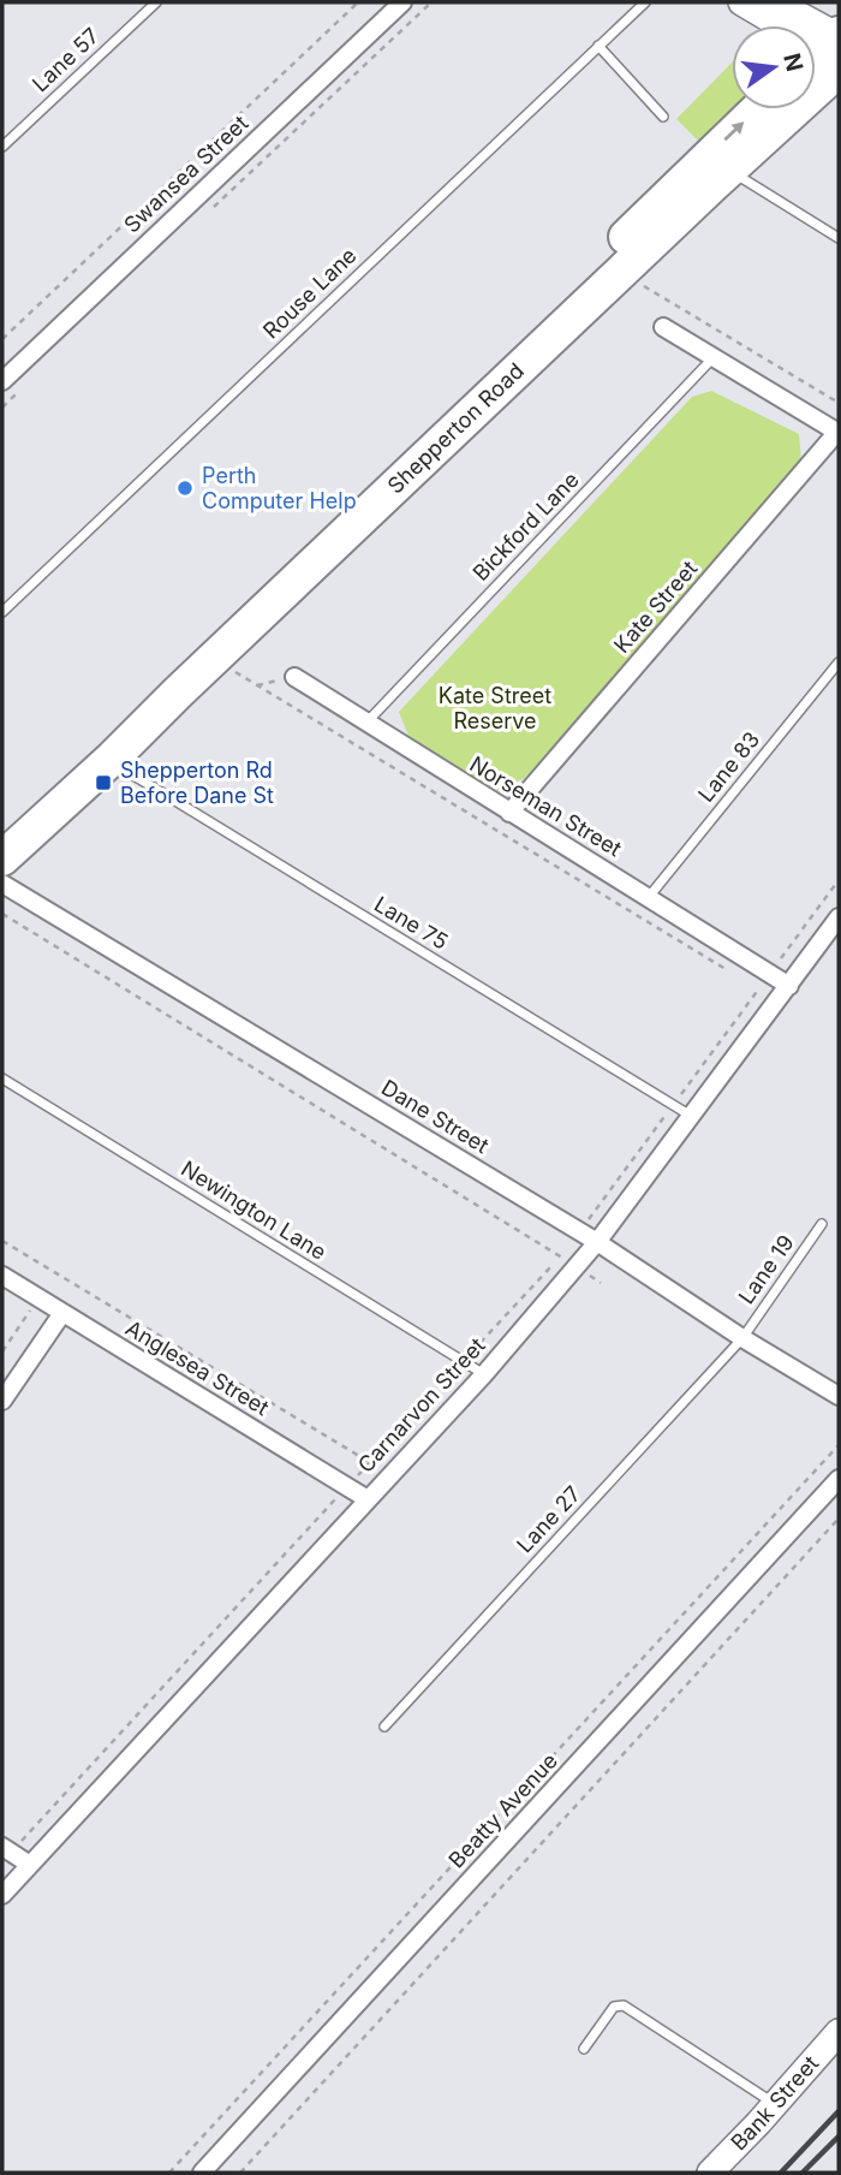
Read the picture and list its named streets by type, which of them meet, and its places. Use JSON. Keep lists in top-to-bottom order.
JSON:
{
  "streets": {
    "highway": ["Shepperton Road"],
    "street": [
      "Swansea Street",
      "Kate Street",
      "Norseman Street",
      "Dane Street",
      "Anglesea Street",
      "Carnarvon Street",
      "Beatty Avenue",
      "Bank Street"
    ],
    "lane": [
      "Lane 57",
      "Rouse Lane",
      "Bickford Lane",
      "Lane 83",
      "Lane 75",
      "Newington Lane",
      "Lane 19",
      "Lane 27"
    ]
  },
  "crossings": [
    ["Shepperton Road", "Lane 75"],
    ["Bickford Lane", "Norseman Street"],
    ["Kate Street", "Norseman Street"],
    ["Lane 83", "Norseman Street"],
    ["Norseman Street", "Carnarvon Street"],
    ["Lane 75", "Carnarvon Street"],
    ["Dane Street", "Lane 19"],
    ["Dane Street", "Carnarvon Street"],
    ["Dane Street", "Lane 27"],
    ["Newington Lane", "Carnarvon Street"],
    ["Lane 19", "Lane 27"],
    ["Anglesea Street", "Carnarvon Street"]
  ],
  "parks": ["Kate Street Reserve"],
  "places": {
    "other": ["Perth Computer Help"],
    "transit": ["Shepperton Rd Before Dane St"]
  },
  "north": "right"
}
